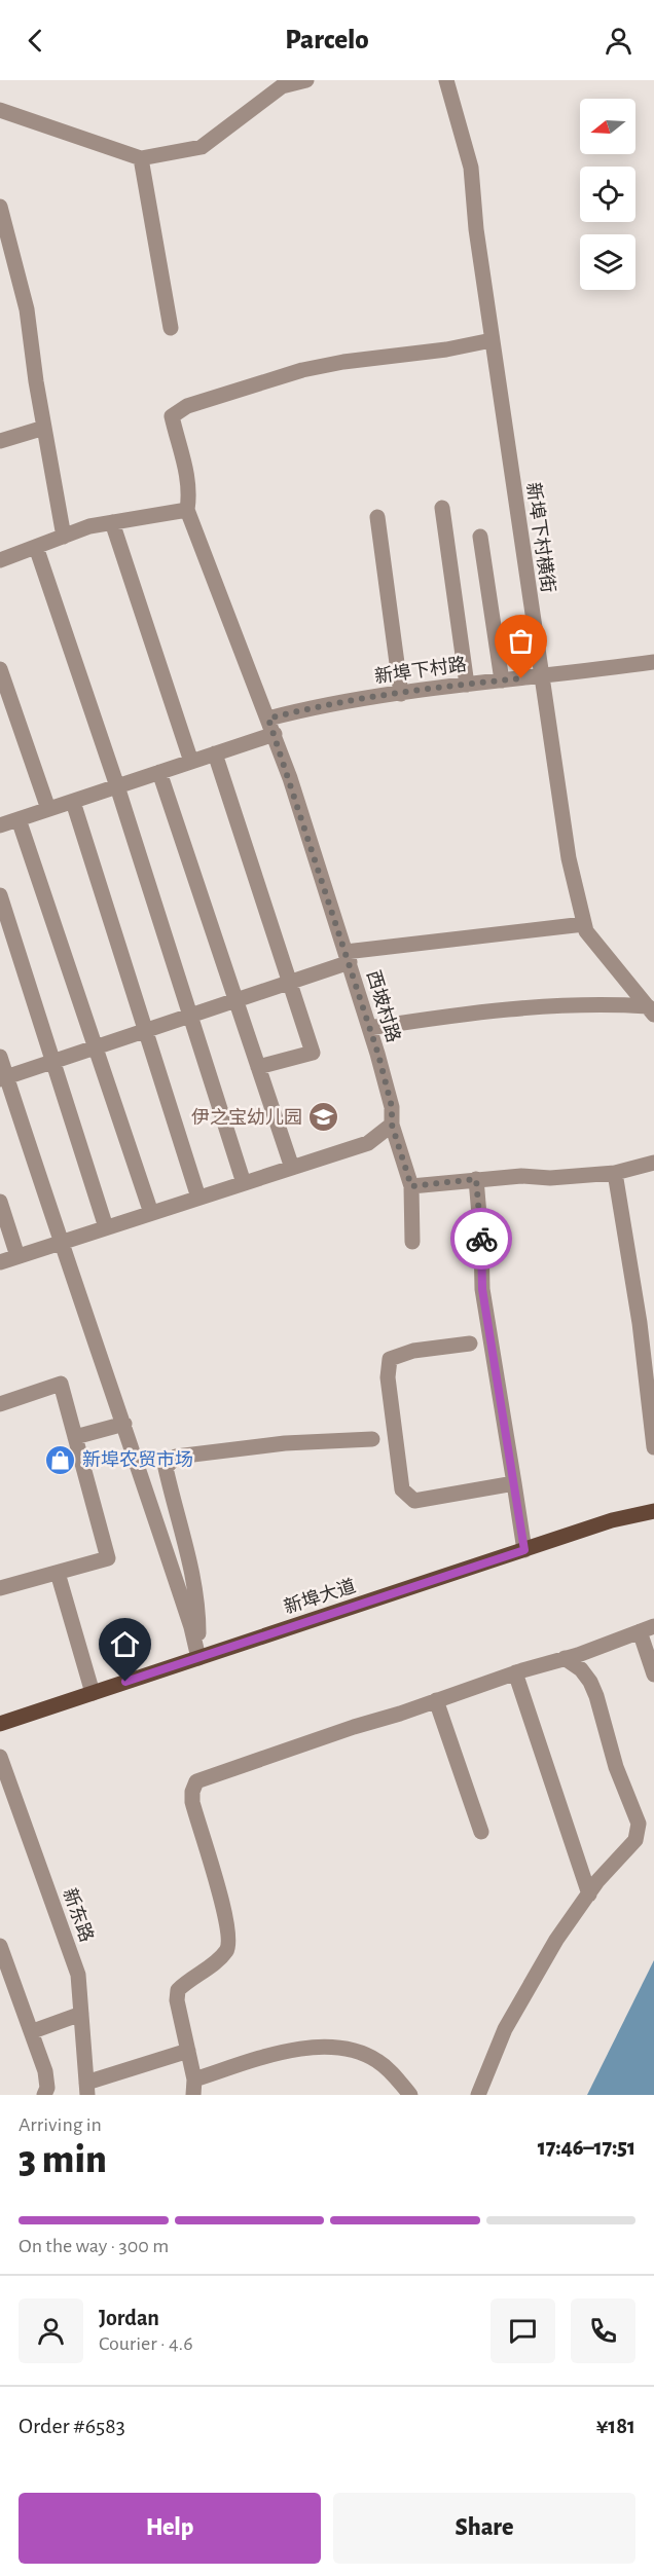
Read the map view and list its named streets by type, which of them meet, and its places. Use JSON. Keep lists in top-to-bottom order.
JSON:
{
  "streets": {
    "main road": ["新埠大道"],
    "street": [
      "新埠下村横街",
      "新埠下村路",
      "西坡村路",
      "新东路"
    ]
  },
  "crossings": [
    ["新埠下村横街", "新埠下村路"],
    ["新埠下村路", "西坡村路"]
  ],
  "places": {
    "school or university": ["伊之宝幼儿园"],
    "shop": ["新埠农贸市场"]
  },
  "north": "left",
  "page": {
    "header": "Parcelo",
    "heading": ["3 min", "Arriving in", "17:46–17:51"],
    "panel": [
      "Jordan",
      "Courier · 4.6",
      "Order #6583",
      "¥181"
    ],
    "bar": "On the way · 300 m",
    "buttons": ["Help", "Share"]
  }
}
